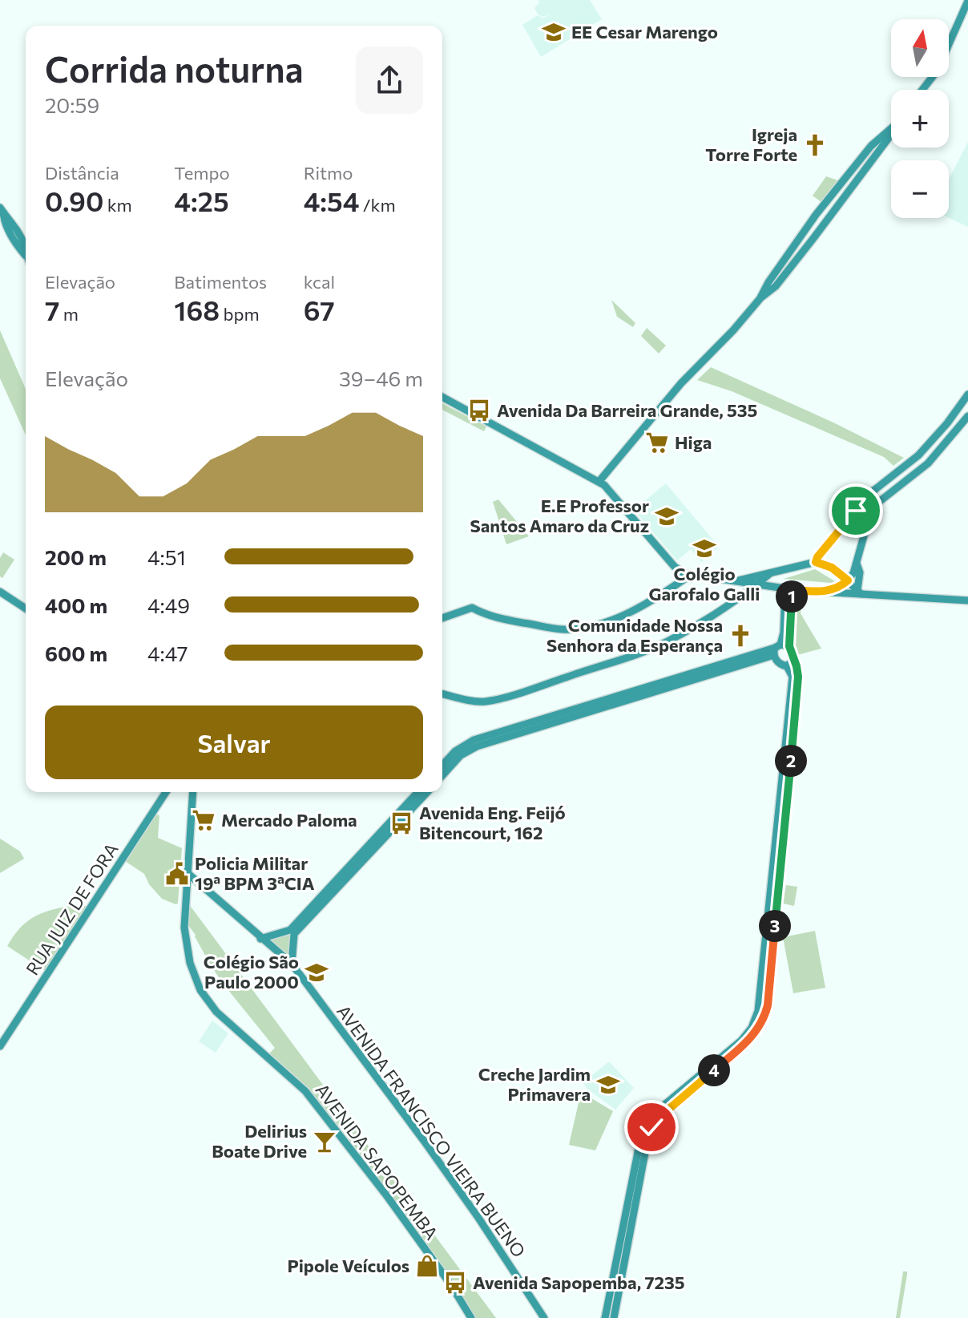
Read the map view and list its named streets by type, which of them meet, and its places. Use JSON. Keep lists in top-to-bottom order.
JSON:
{
  "streets": {
    "main road": ["RUA JUIZ DE FORA", "AVENIDA FRANCISCO VIEIRA BUENO", "AVENIDA SAPOPEMBA"]
  },
  "crossings": [
    ["AVENIDA FRANCISCO VIEIRA BUENO", "AVENIDA SAPOPEMBA"]
  ],
  "places": {
    "school or university": [
      "EE Cesar Marengo",
      "E.E Professor Santos Amaro da Cruz",
      "Colégio Garofalo Galli",
      "Colégio São Paulo 2000",
      "Creche Jardim Primavera"
    ],
    "church": ["Igreja Torre Forte", "Comunidade Nossa Senhora da Esperança"],
    "bus stop": ["Avenida Da Barreira Grande, 535", "Avenida Eng. Feijó Bitencourt, 162", "Avenida Sapopemba, 7235"],
    "supermarket": ["Higa", "Mercado Paloma"],
    "public building": ["Policia Militar 19ª BPM 3ªCIA"],
    "bar": ["Delirius Boate Drive"],
    "shop": ["Pipole Veículos"]
  },
  "north": "top",
  "page": {
    "map_buttons": ["+", "−"],
    "heading": ["Corrida noturna", "20:59"],
    "stats": [
      ["Distância", "0.90 km"],
      ["Tempo", "4:25"],
      ["Ritmo", "4:54 /km"],
      ["Elevação", "7 m"],
      ["Batimentos", "168 bpm"],
      ["kcal", "67"]
    ],
    "chart": ["Elevação", "39–46 m"],
    "list": [
      {
        "name": "200 m",
        "note": "4:51"
      },
      {
        "name": "400 m",
        "note": "4:49"
      },
      {
        "name": "600 m",
        "note": "4:47"
      }
    ],
    "pins": [
      "1",
      "2",
      "3",
      "4"
    ],
    "buttons": "Salvar"
  }
}
